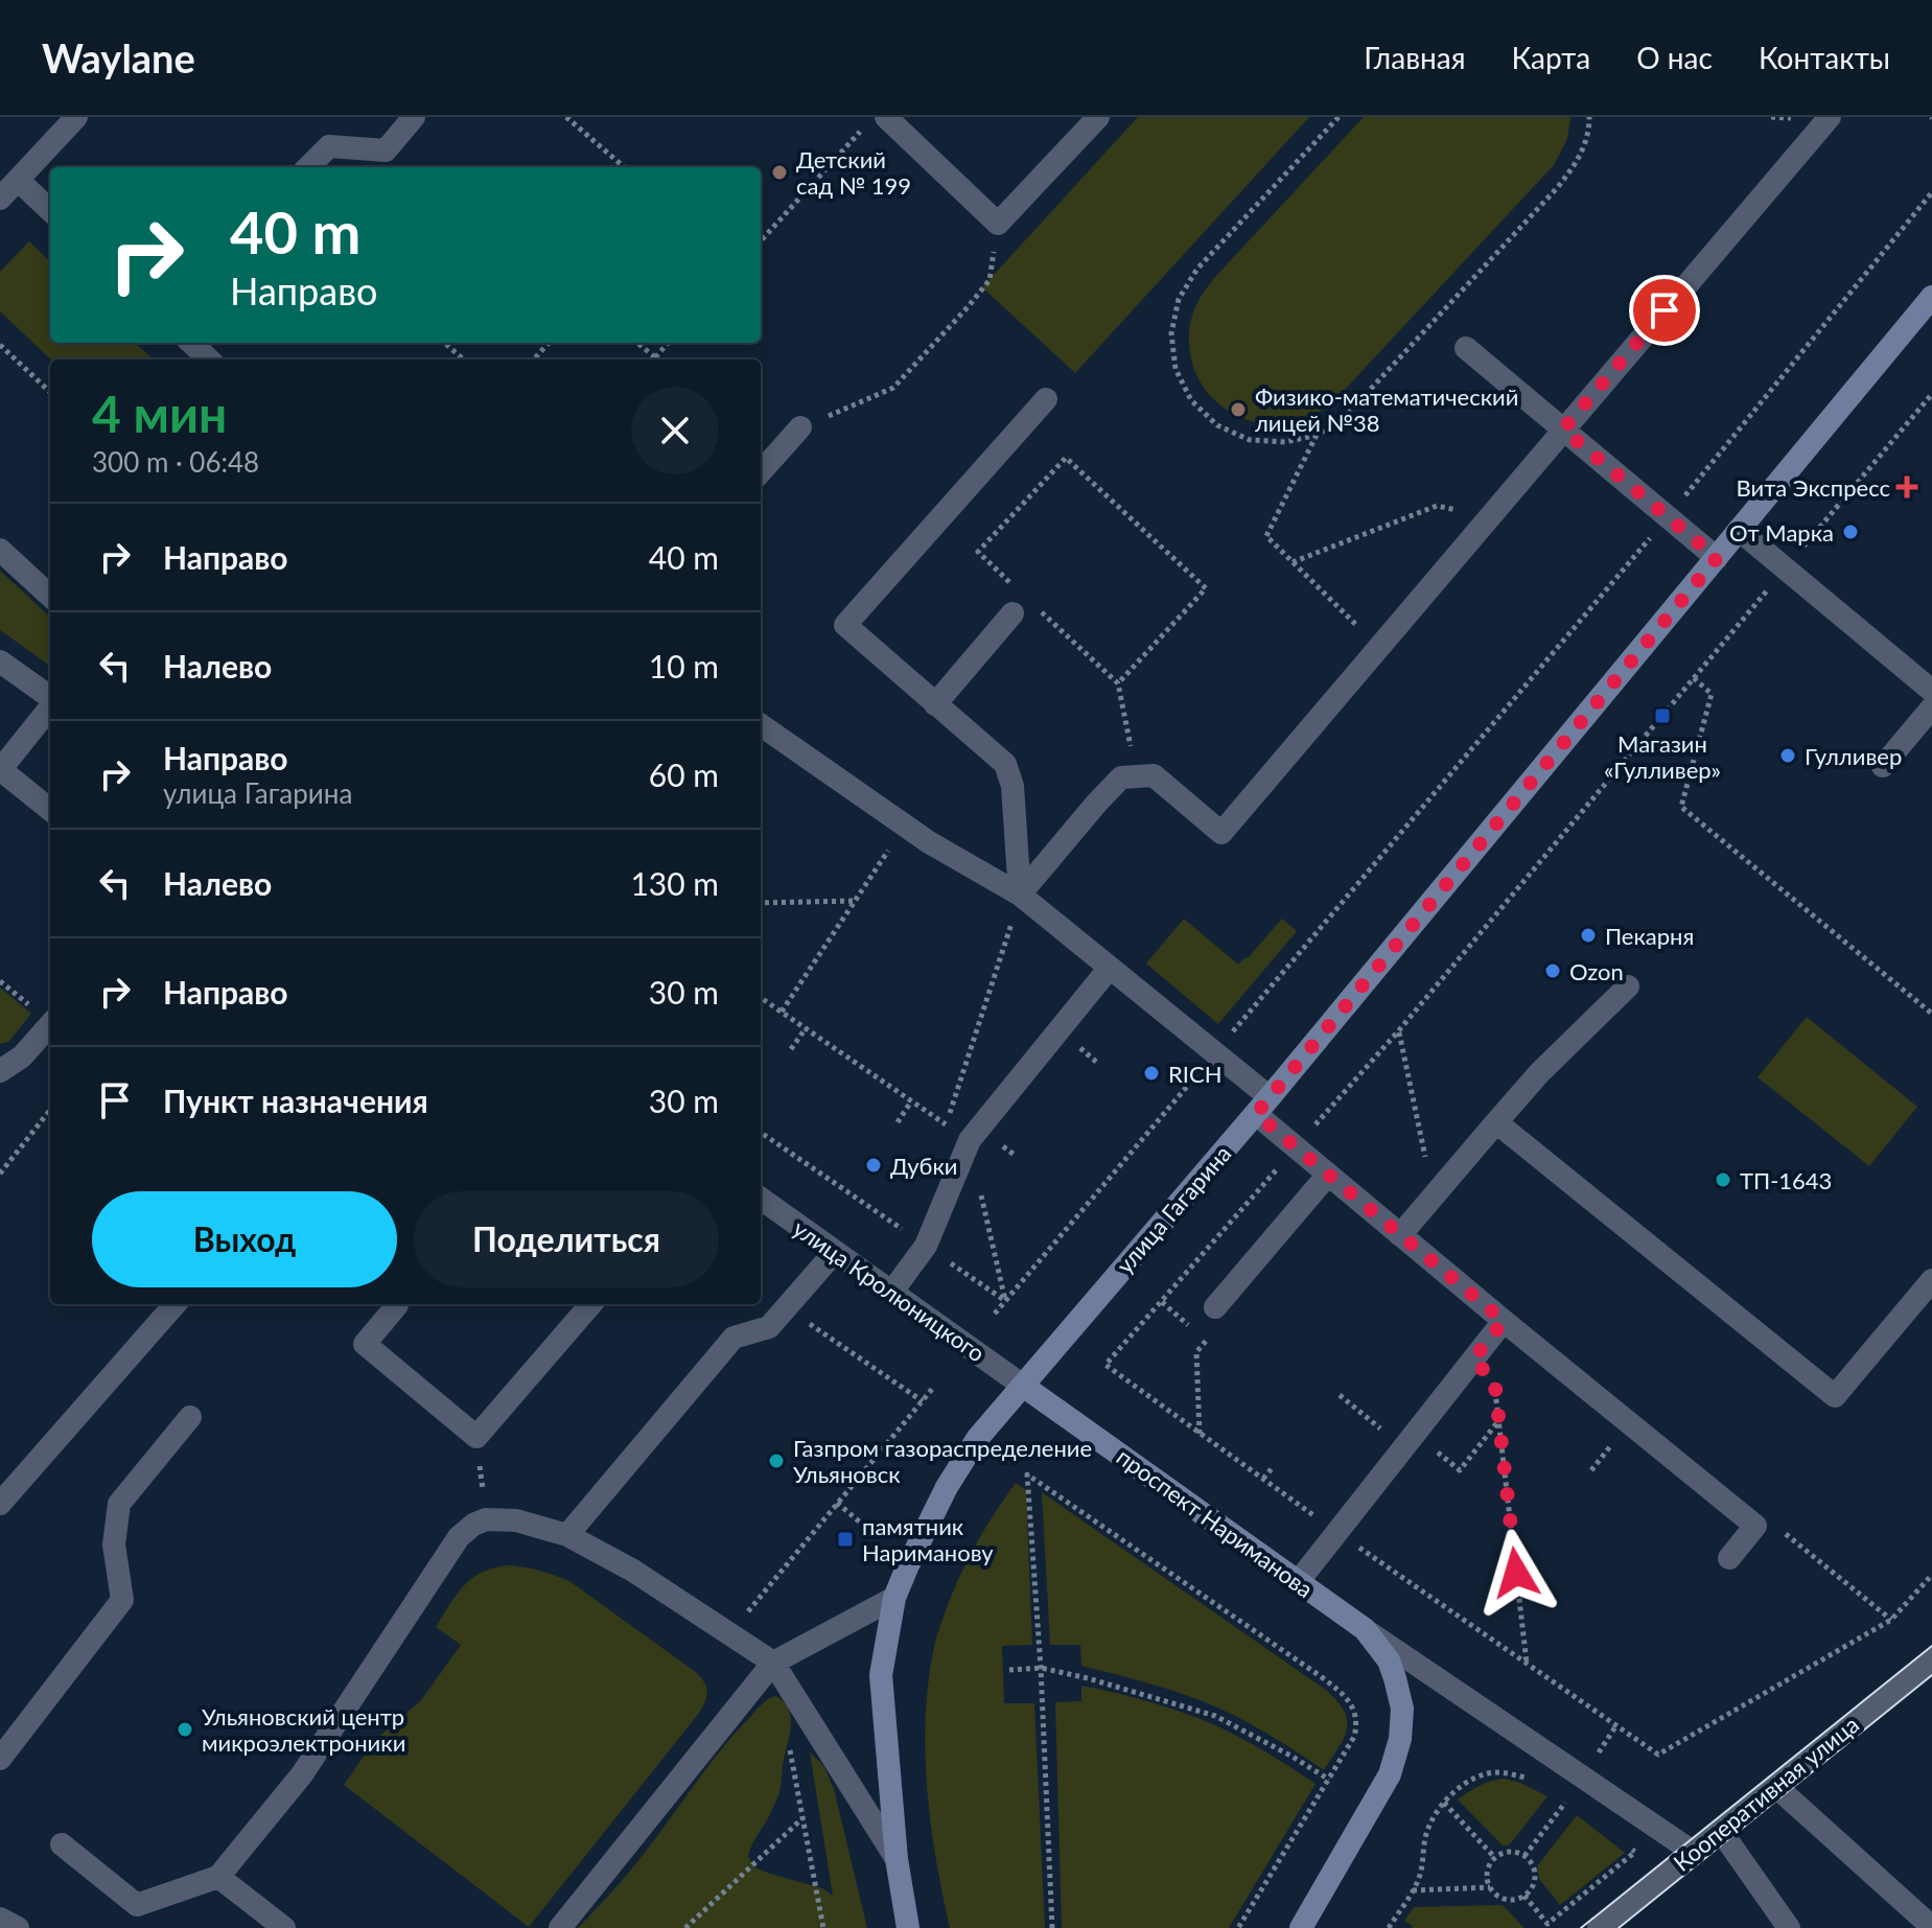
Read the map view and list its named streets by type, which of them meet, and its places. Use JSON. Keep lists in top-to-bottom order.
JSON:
{
  "streets": {
    "main road": ["улица Гагарина", "проспект Нариманова"],
    "street": ["улица Кролюницкого", "Кооперативная улица"]
  },
  "crossings": [
    ["улица Гагарина", "улица Кролюницкого"],
    ["улица Гагарина", "проспект Нариманова"],
    ["улица Кролюницкого", "проспект Нариманова"]
  ],
  "places": {
    "other": [
      "Детский сад № 199",
      "Физико-математический лицей №38",
      "От Марка",
      "Гулливер",
      "Пекарня",
      "Ozon",
      "RICH",
      "Дубки",
      "ТП-1643",
      "Газпром газораспределение Ульяновск",
      "Ульяновский центр микроэлектроники"
    ],
    "health": ["Вита Экспресс"],
    "transit": ["Магазин «Гулливер»", "памятник Нариманову"]
  },
  "page": {
    "header": "Waylane",
    "nav": [
      "Главная",
      "Карта",
      "О нас",
      "Контакты"
    ],
    "turn": ["40 m", "Направо"],
    "heading": ["4 мин", "300 m · 06:48"],
    "list": [
      {
        "name": "Направо",
        "value": "40 m"
      },
      {
        "name": "Налево",
        "value": "10 m"
      },
      {
        "name": "Направо",
        "note": "улица Гагарина",
        "value": "60 m"
      },
      {
        "name": "Налево",
        "value": "130 m"
      },
      {
        "name": "Направо",
        "value": "30 m"
      },
      {
        "name": "Пункт назначения",
        "value": "30 m"
      }
    ],
    "buttons": ["Выход", "Поделиться"]
  }
}
